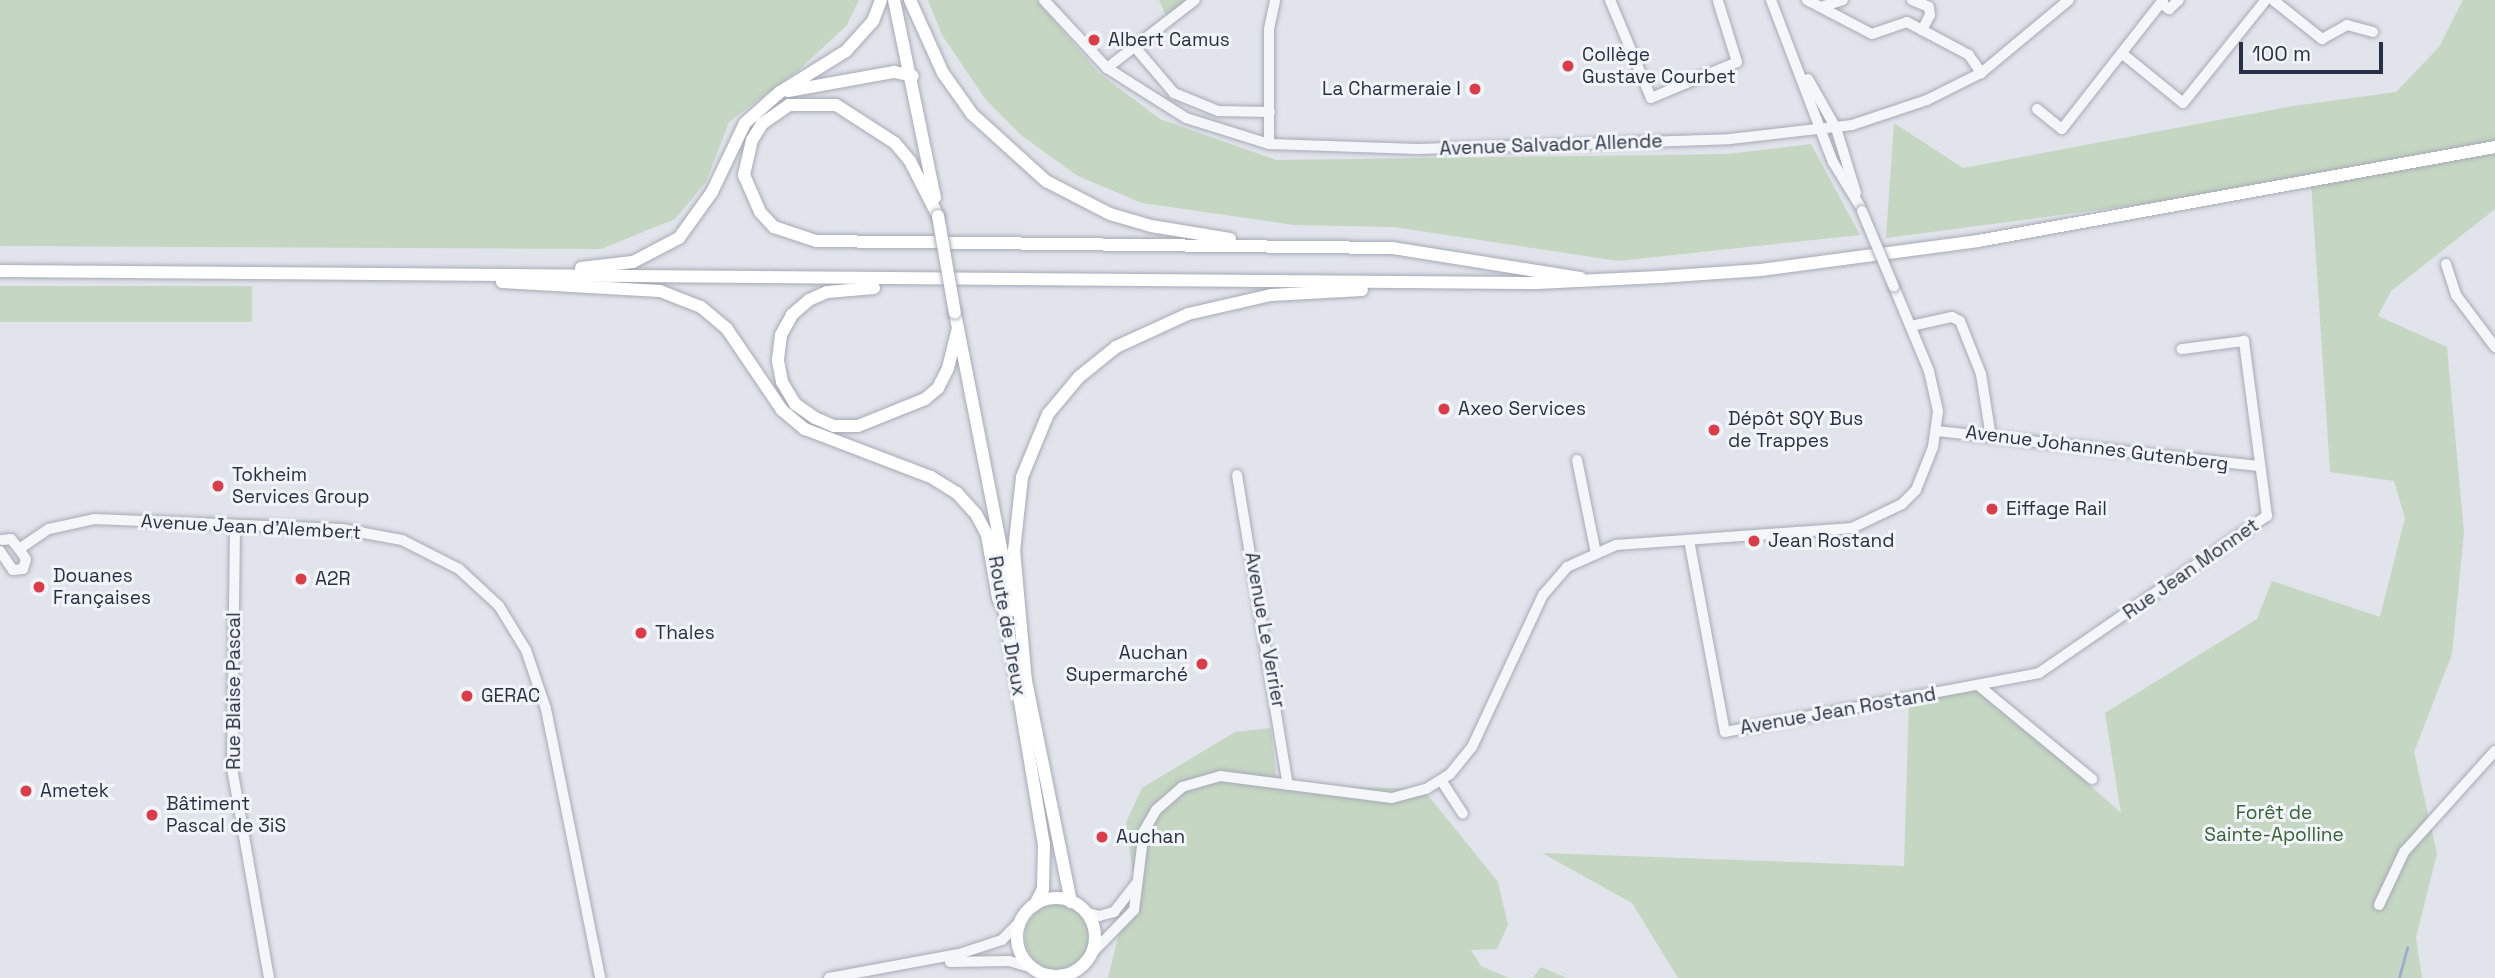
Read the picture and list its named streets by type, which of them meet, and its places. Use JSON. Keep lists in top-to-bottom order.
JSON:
{
  "streets": {
    "main road": ["Route de Dreux"],
    "street": [
      "Avenue Salvador Allende",
      "Avenue Johannes Gutenberg",
      "Avenue Jean d'Alembert",
      "Rue Jean Monnet",
      "Avenue Le Verrier",
      "Rue Blaise Pascal",
      "Avenue Jean Rostand"
    ]
  },
  "crossings": [
    ["Avenue Johannes Gutenberg", "Rue Jean Monnet"],
    ["Avenue Jean d'Alembert", "Rue Blaise Pascal"],
    ["Rue Jean Monnet", "Avenue Jean Rostand"]
  ],
  "parks": ["Forêt de Sainte-Apolline"],
  "places": [
    "Albert Camus",
    "Collège Gustave Courbet",
    "La Charmeraie I",
    "Axeo Services",
    "Dépôt SQY Bus de Trappes",
    "Tokheim Services Group",
    "Eiffage Rail",
    "Jean Rostand",
    "A2R",
    "Douanes Françaises",
    "Thales",
    "Auchan Supermarché",
    "GERAC",
    "Ametek",
    "Bâtiment Pascal de 3iS",
    "Auchan"
  ],
  "scale_bar": "100 m"
}
